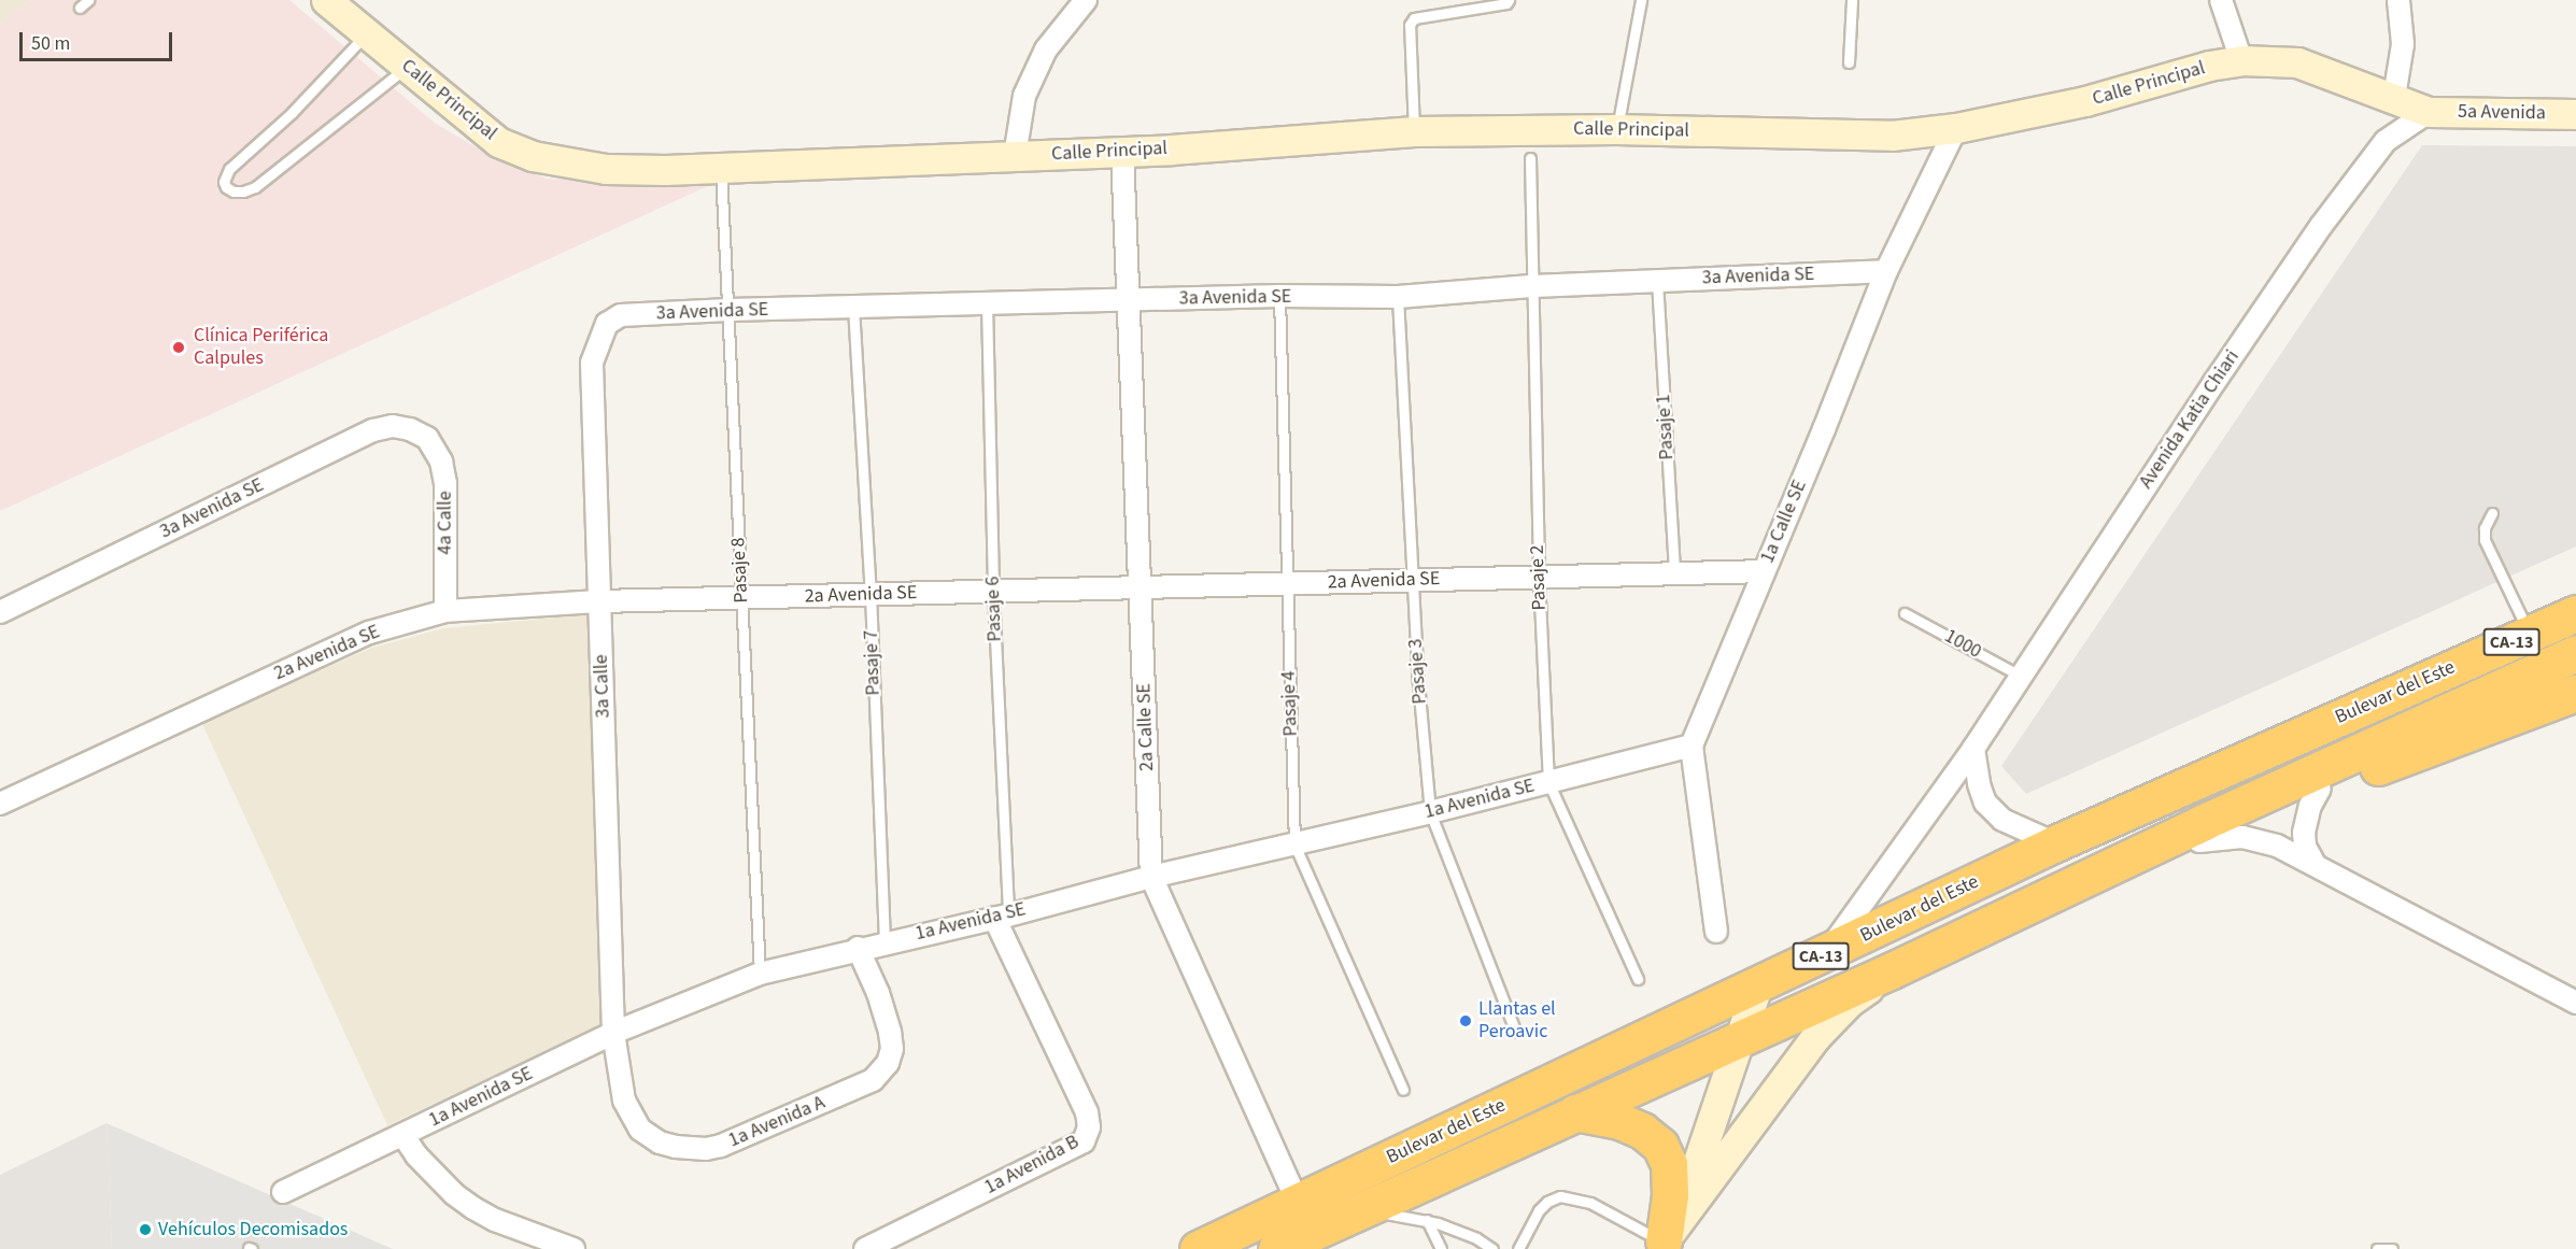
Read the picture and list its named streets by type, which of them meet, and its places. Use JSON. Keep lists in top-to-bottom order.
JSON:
{
  "streets": {
    "highway": ["CA-13", "Bulevar del Este"],
    "street": [
      "Calle Principal",
      "5a Avenida",
      "3a Avenida SE",
      "Avenida Katia Chiari",
      "1a Calle SE",
      "4a Calle",
      "2a Avenida SE",
      "3a Calle",
      "2a Calle SE",
      "1a Avenida SE",
      "1a Avenida A",
      "1a Avenida B"
    ],
    "lane": [
      "Pasaje 1",
      "Pasaje 8",
      "Pasaje 2",
      "Pasaje 6",
      "1000",
      "Pasaje 7",
      "Pasaje 3",
      "Pasaje 4"
    ]
  },
  "crossings": [
    ["Calle Principal", "5a Avenida"],
    ["Calle Principal", "Avenida Katia Chiari"],
    ["Calle Principal", "1a Calle SE"],
    ["Calle Principal", "Pasaje 8"],
    ["Calle Principal", "2a Calle SE"],
    ["5a Avenida", "Avenida Katia Chiari"],
    ["3a Avenida SE", "Pasaje 1"],
    ["3a Avenida SE", "1a Calle SE"],
    ["3a Avenida SE", "4a Calle"],
    ["3a Avenida SE", "Pasaje 8"],
    ["3a Avenida SE", "Pasaje 2"],
    ["3a Avenida SE", "Pasaje 6"],
    ["3a Avenida SE", "Pasaje 7"],
    ["3a Avenida SE", "Pasaje 3"],
    ["3a Avenida SE", "3a Calle"],
    ["3a Avenida SE", "Pasaje 4"],
    ["3a Avenida SE", "2a Calle SE"],
    ["Avenida Katia Chiari", "1000"],
    ["Avenida Katia Chiari", "Bulevar del Este"],
    ["Pasaje 1", "2a Avenida SE"],
    ["1a Calle SE", "2a Avenida SE"],
    ["1a Calle SE", "1a Avenida SE"],
    ["4a Calle", "2a Avenida SE"],
    ["Pasaje 8", "2a Avenida SE"],
    ["Pasaje 8", "1a Avenida SE"],
    ["Pasaje 2", "2a Avenida SE"],
    ["Pasaje 2", "1a Avenida SE"],
    ["2a Avenida SE", "Pasaje 6"],
    ["2a Avenida SE", "Pasaje 7"],
    ["2a Avenida SE", "Pasaje 3"],
    ["2a Avenida SE", "3a Calle"],
    ["2a Avenida SE", "Pasaje 4"],
    ["2a Avenida SE", "2a Calle SE"],
    ["Pasaje 6", "1a Avenida SE"],
    ["Pasaje 6", "1a Avenida B"],
    ["Pasaje 7", "1a Avenida SE"],
    ["Pasaje 3", "1a Avenida SE"],
    ["3a Calle", "1a Avenida SE"],
    ["3a Calle", "1a Avenida A"],
    ["Bulevar del Este", "2a Calle SE"],
    ["Pasaje 4", "1a Avenida SE"],
    ["2a Calle SE", "1a Avenida SE"],
    ["1a Avenida SE", "1a Avenida A"],
    ["1a Avenida SE", "1a Avenida B"]
  ],
  "places": ["Clínica Periférica Calpules", "Llantas el Peroavic", "Vehículos Decomisados"],
  "scale_bar": "50 m"
}
